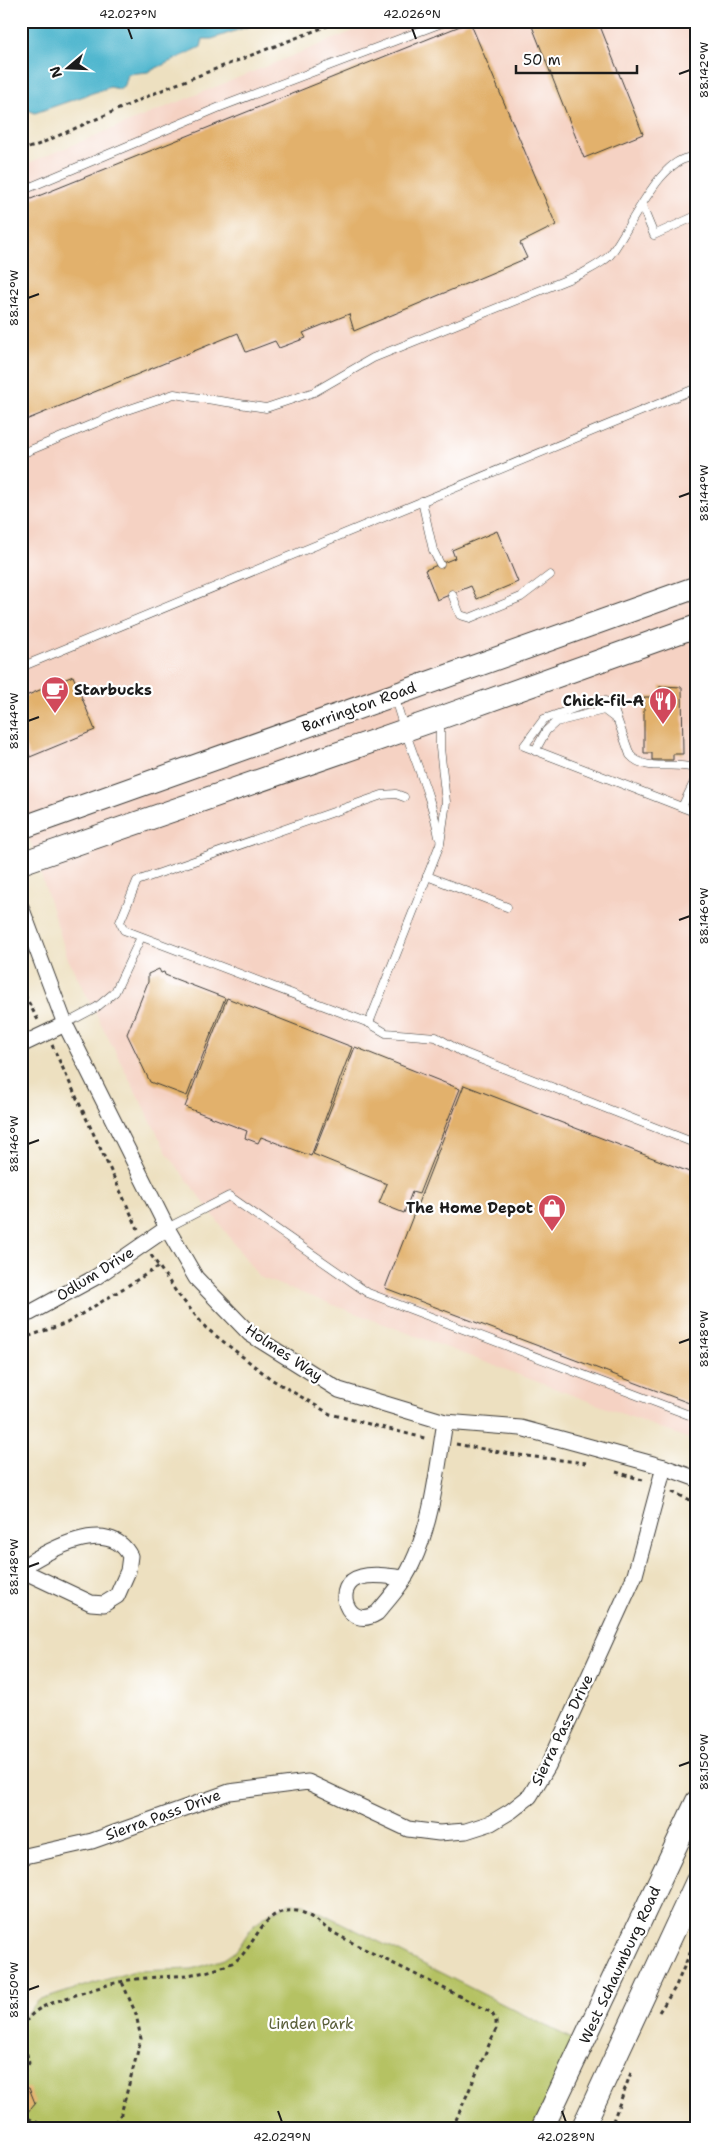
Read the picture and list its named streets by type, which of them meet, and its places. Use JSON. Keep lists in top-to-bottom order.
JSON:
{
  "streets": {
    "main road": ["Barrington Road", "West Schaumburg Road"],
    "street": ["Odlum Drive", "Holmes Way", "Sierra Pass Drive"]
  },
  "crossings": [
    ["Odlum Drive", "Holmes Way"],
    ["Holmes Way", "Sierra Pass Drive"]
  ],
  "parks": ["Linden Park"],
  "places": {
    "cafe": ["Starbucks"],
    "restaurant": ["Chick-fil-A"],
    "shop": ["The Home Depot"]
  },
  "scale_bar": "50 m",
  "north": "left",
  "coordinates": [
    "42.027°N",
    "42.026°N",
    "88.142°W",
    "88.144°W",
    "88.146°W",
    "88.148°W",
    "88.150°W",
    "42.029°N",
    "42.028°N"
  ]
}
